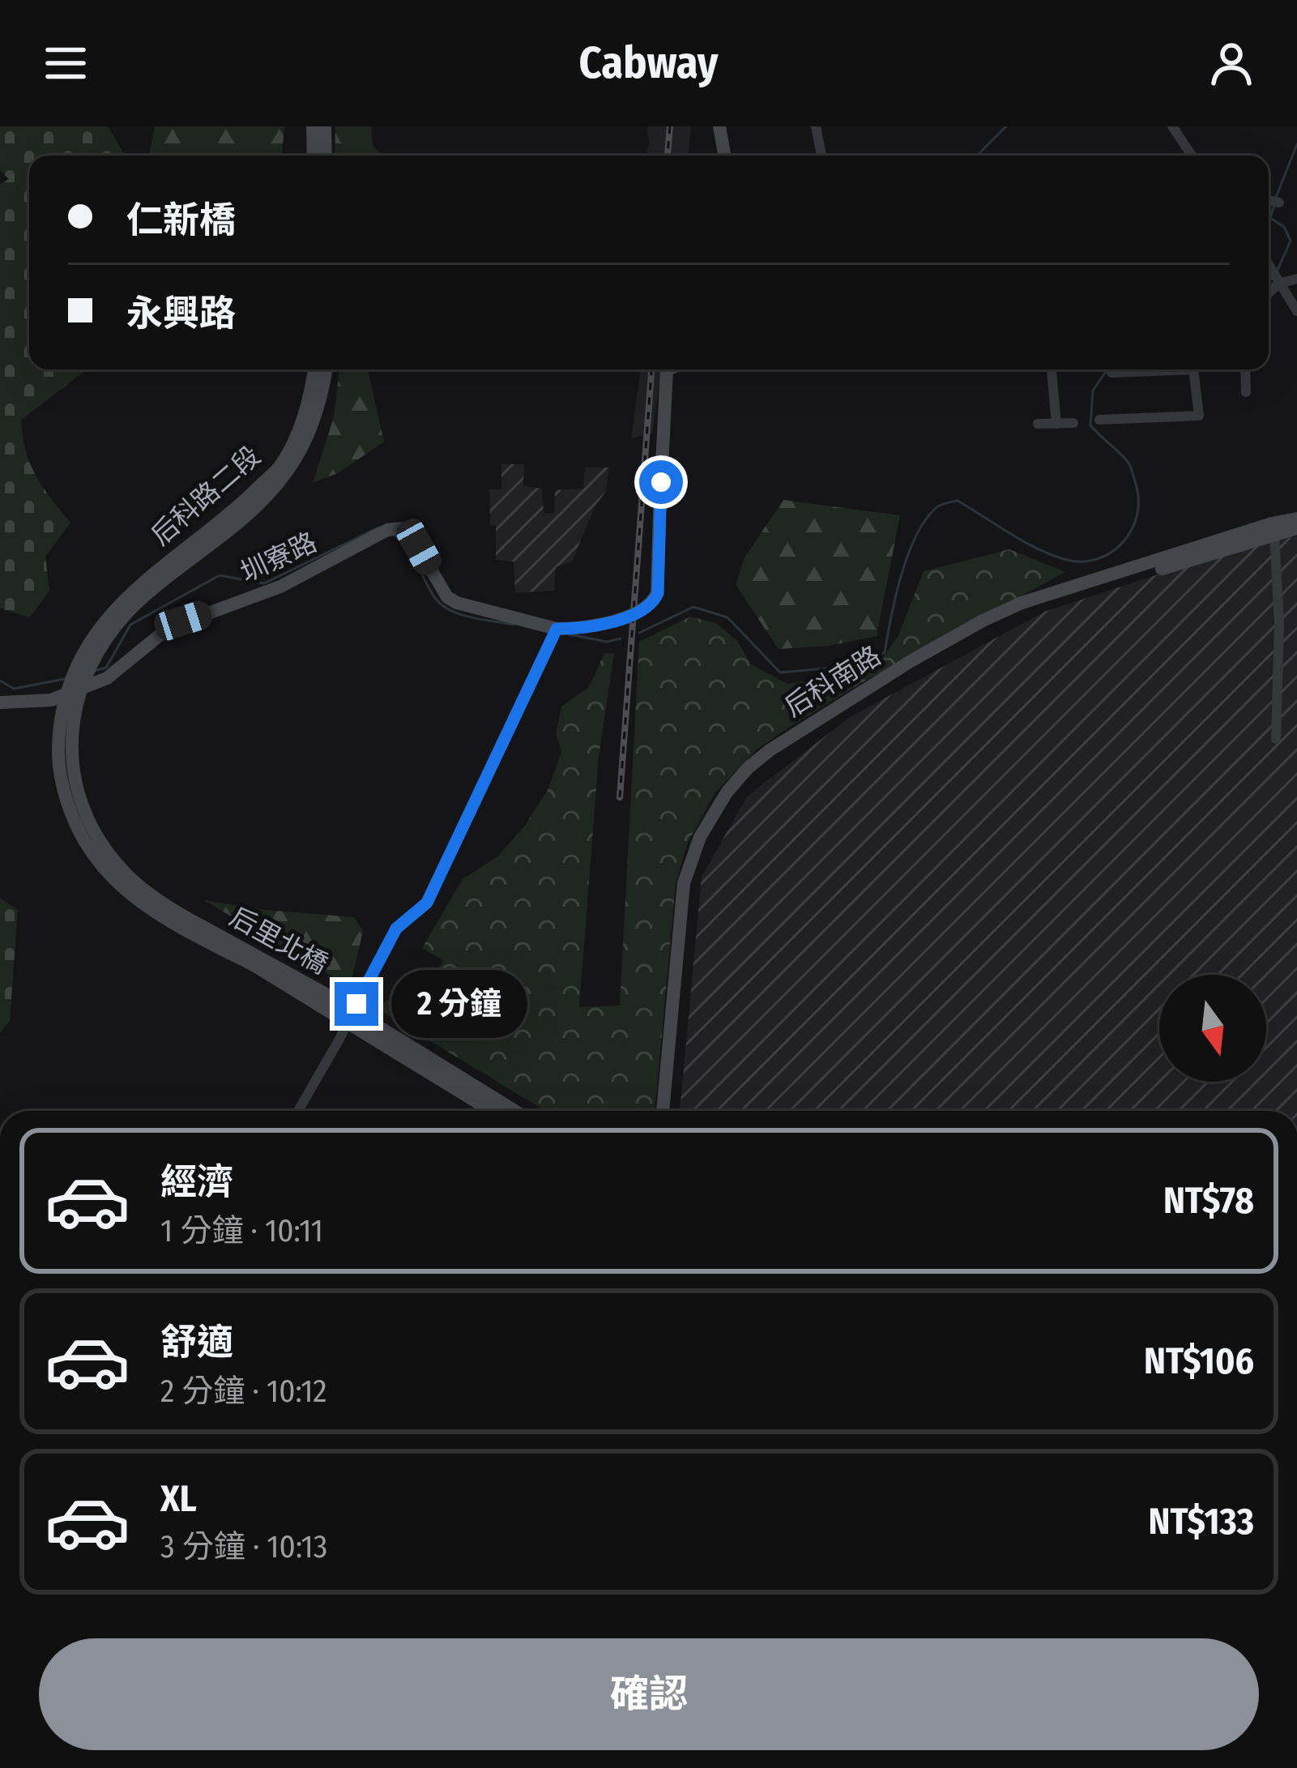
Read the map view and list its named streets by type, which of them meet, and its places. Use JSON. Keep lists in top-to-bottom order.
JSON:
{
  "streets": {
    "street": [
      "后科路二段",
      "圳寮路",
      "后科南路",
      "后里北橋"
    ]
  },
  "crossings": [
    ["圳寮路", "后里北橋"]
  ],
  "north": "bottom",
  "page": {
    "header": "Cabway",
    "banner": ["仁新橋", "永興路"],
    "bubble": "2 分鐘",
    "list": [
      {
        "name": "經濟",
        "note": "1 分鐘 · 10:11",
        "value": "NT$78"
      },
      {
        "name": "舒適",
        "note": "2 分鐘 · 10:12",
        "value": "NT$106"
      },
      {
        "name": "XL",
        "note": "3 分鐘 · 10:13",
        "value": "NT$133"
      }
    ],
    "buttons": "確認"
  }
}
